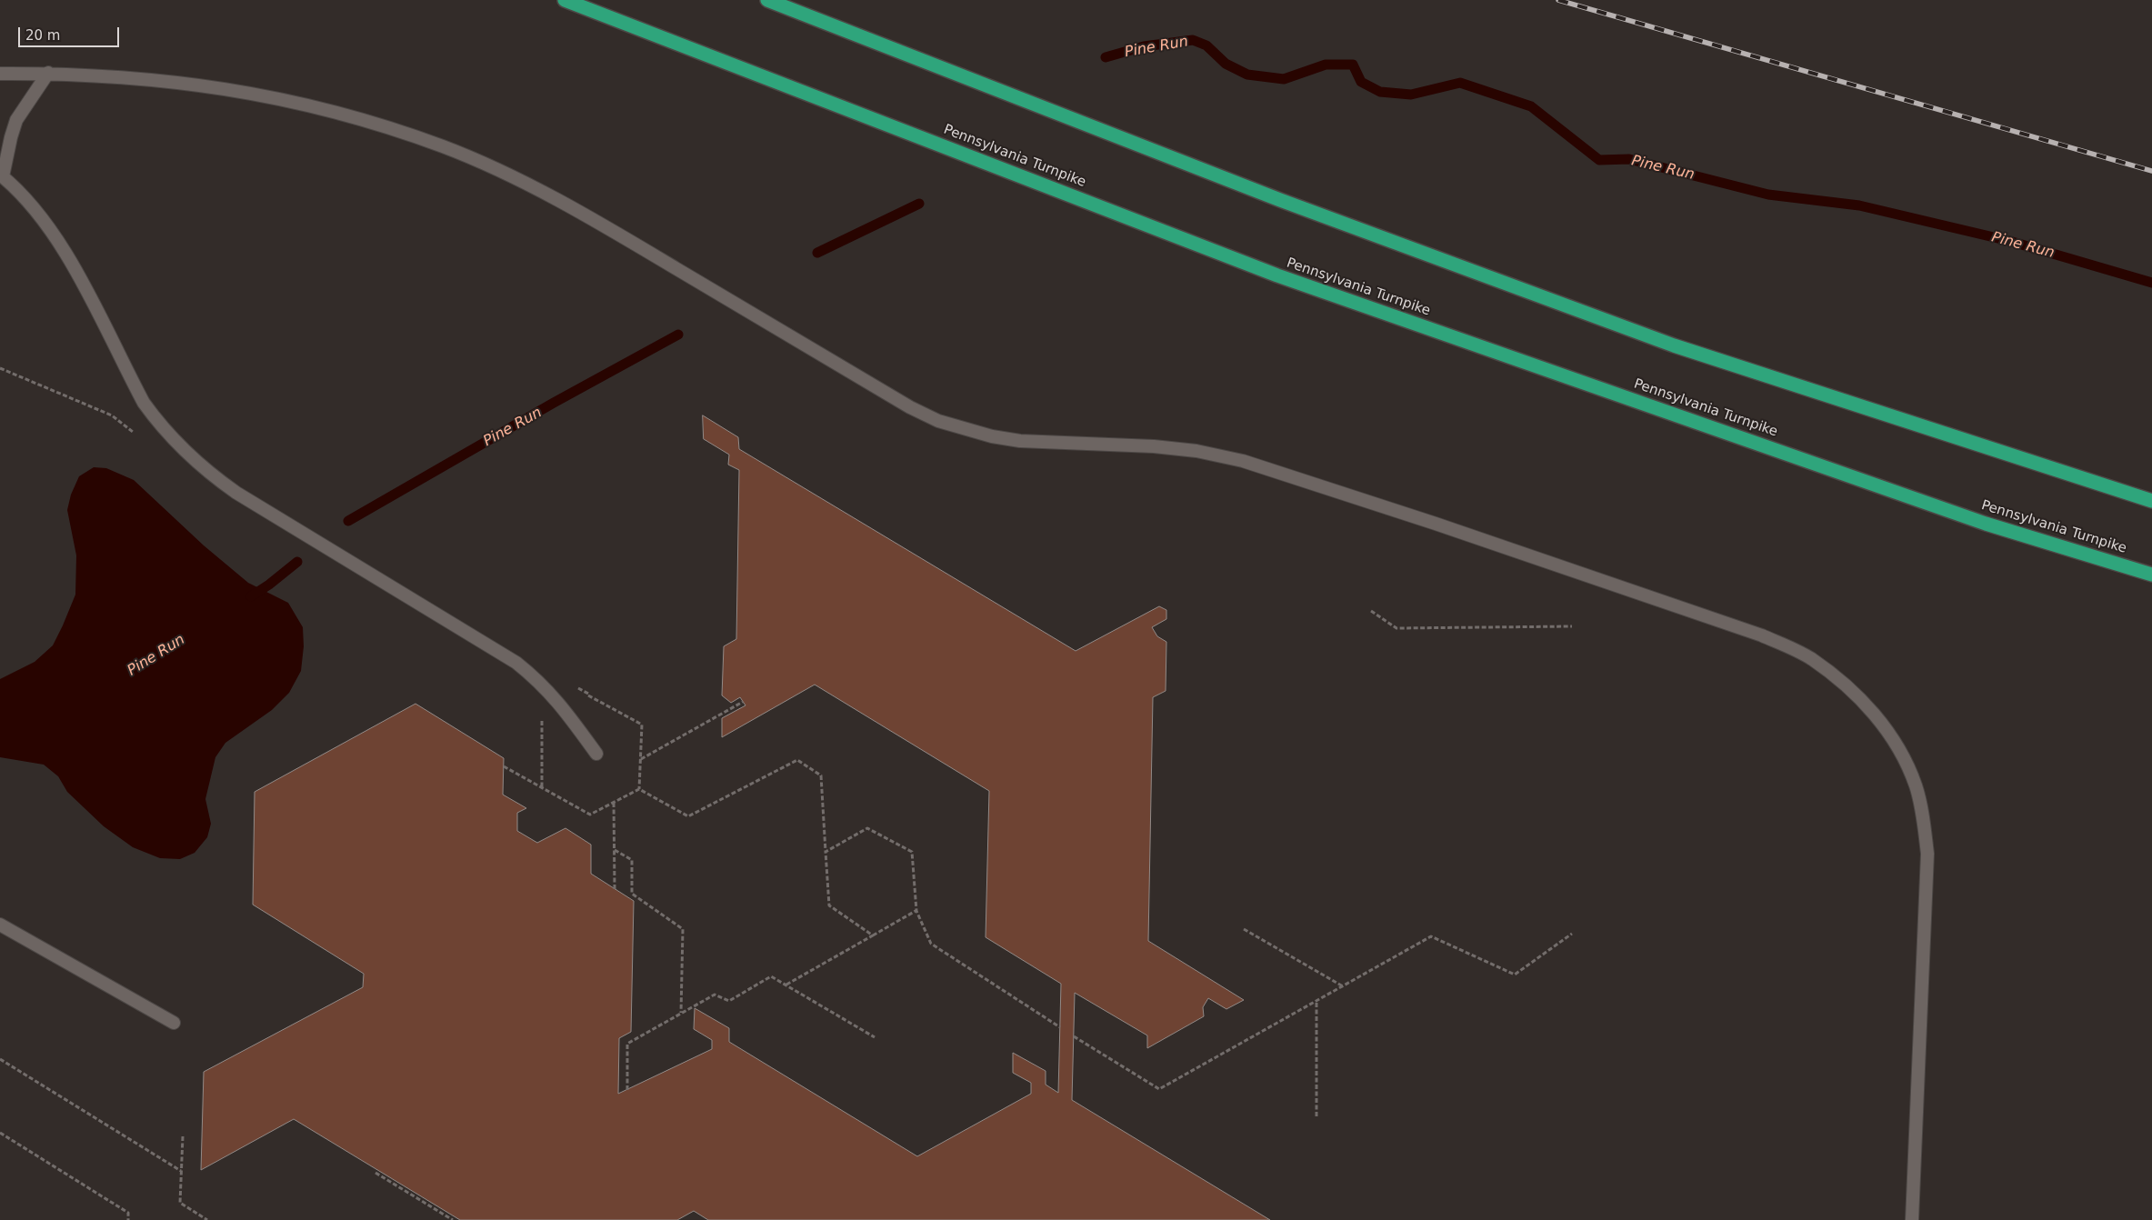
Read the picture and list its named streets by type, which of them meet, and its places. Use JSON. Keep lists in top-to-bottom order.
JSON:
{
  "streets": {
    "highway": ["Pennsylvania Turnpike"]
  },
  "water": ["Pine Run"],
  "scale_bar": "20 m"
}
